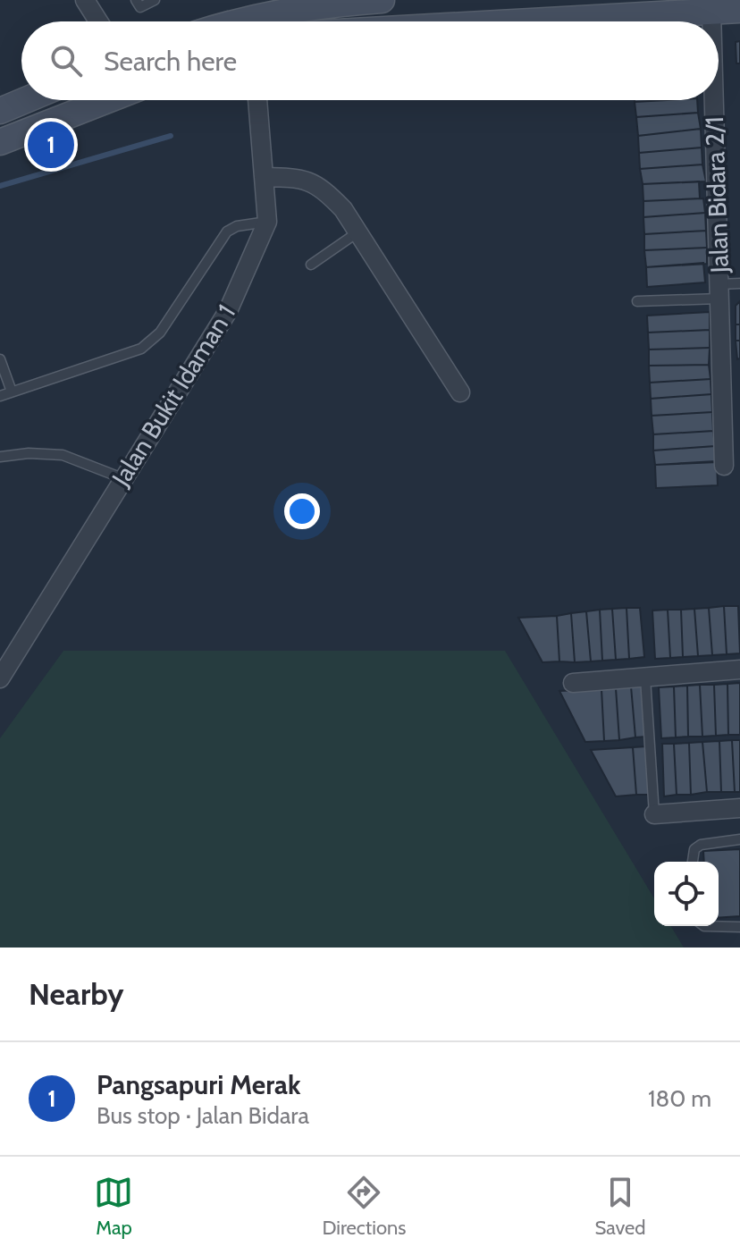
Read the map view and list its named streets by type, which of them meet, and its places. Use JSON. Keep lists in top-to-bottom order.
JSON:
{
  "streets": {
    "street": ["Jalan Bidara 2/1", "Jalan Bukit Idaman 1"]
  },
  "page": {
    "search": "Search here",
    "pins": "1",
    "heading": "Nearby",
    "list": [
      {
        "mark": "1",
        "name": "Pangsapuri Merak",
        "note": "Bus stop · Jalan Bidara",
        "value": "180 m"
      }
    ],
    "nav": ["Map", "Directions", "Saved"]
  }
}
